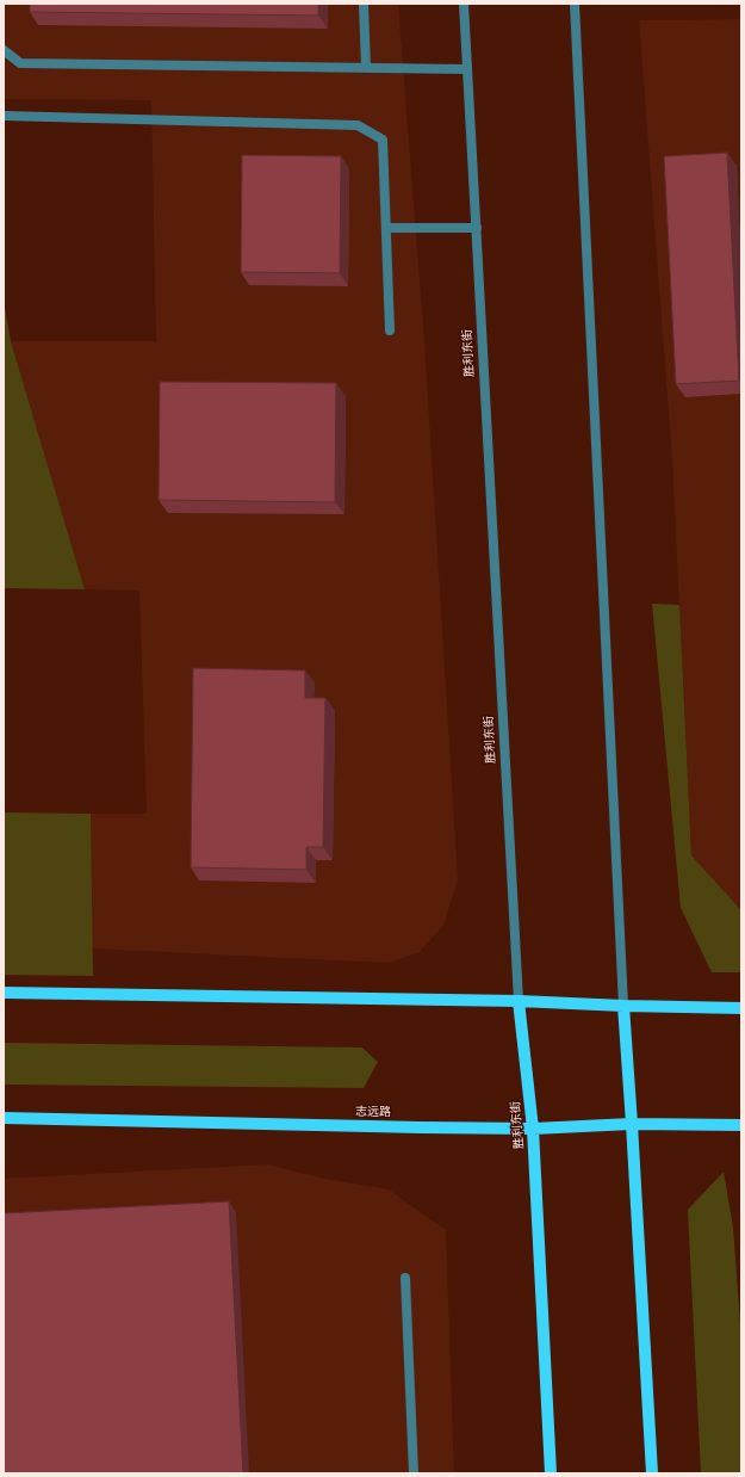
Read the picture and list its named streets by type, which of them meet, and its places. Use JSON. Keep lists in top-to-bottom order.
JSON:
{
  "streets": {
    "main road": ["胜利东街", "志远路"]
  },
  "crossings": [
    ["胜利东街", "志远路"]
  ]
}
